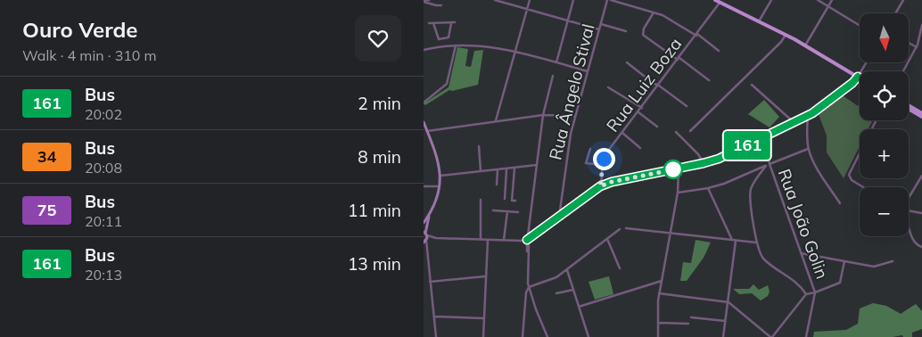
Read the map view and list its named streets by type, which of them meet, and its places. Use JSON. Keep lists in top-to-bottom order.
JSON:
{
  "streets": {
    "street": ["Rua Luiz Boza", "Rua Ângelo Stival", "Rua João Golin"]
  },
  "lines": ["bus line 161"],
  "north": "bottom",
  "page": {
    "heading": ["Ouro Verde", "Walk · 4 min · 310 m"],
    "on_map": "161",
    "map_buttons": ["+", "−"],
    "list": [
      {
        "mark": "161",
        "name": "Bus",
        "note": "20:02",
        "value": "2 min"
      },
      {
        "mark": "34",
        "name": "Bus",
        "note": "20:08",
        "value": "8 min"
      },
      {
        "mark": "75",
        "name": "Bus",
        "note": "20:11",
        "value": "11 min"
      },
      {
        "mark": "161",
        "name": "Bus",
        "note": "20:13",
        "value": "13 min"
      }
    ]
  }
}
